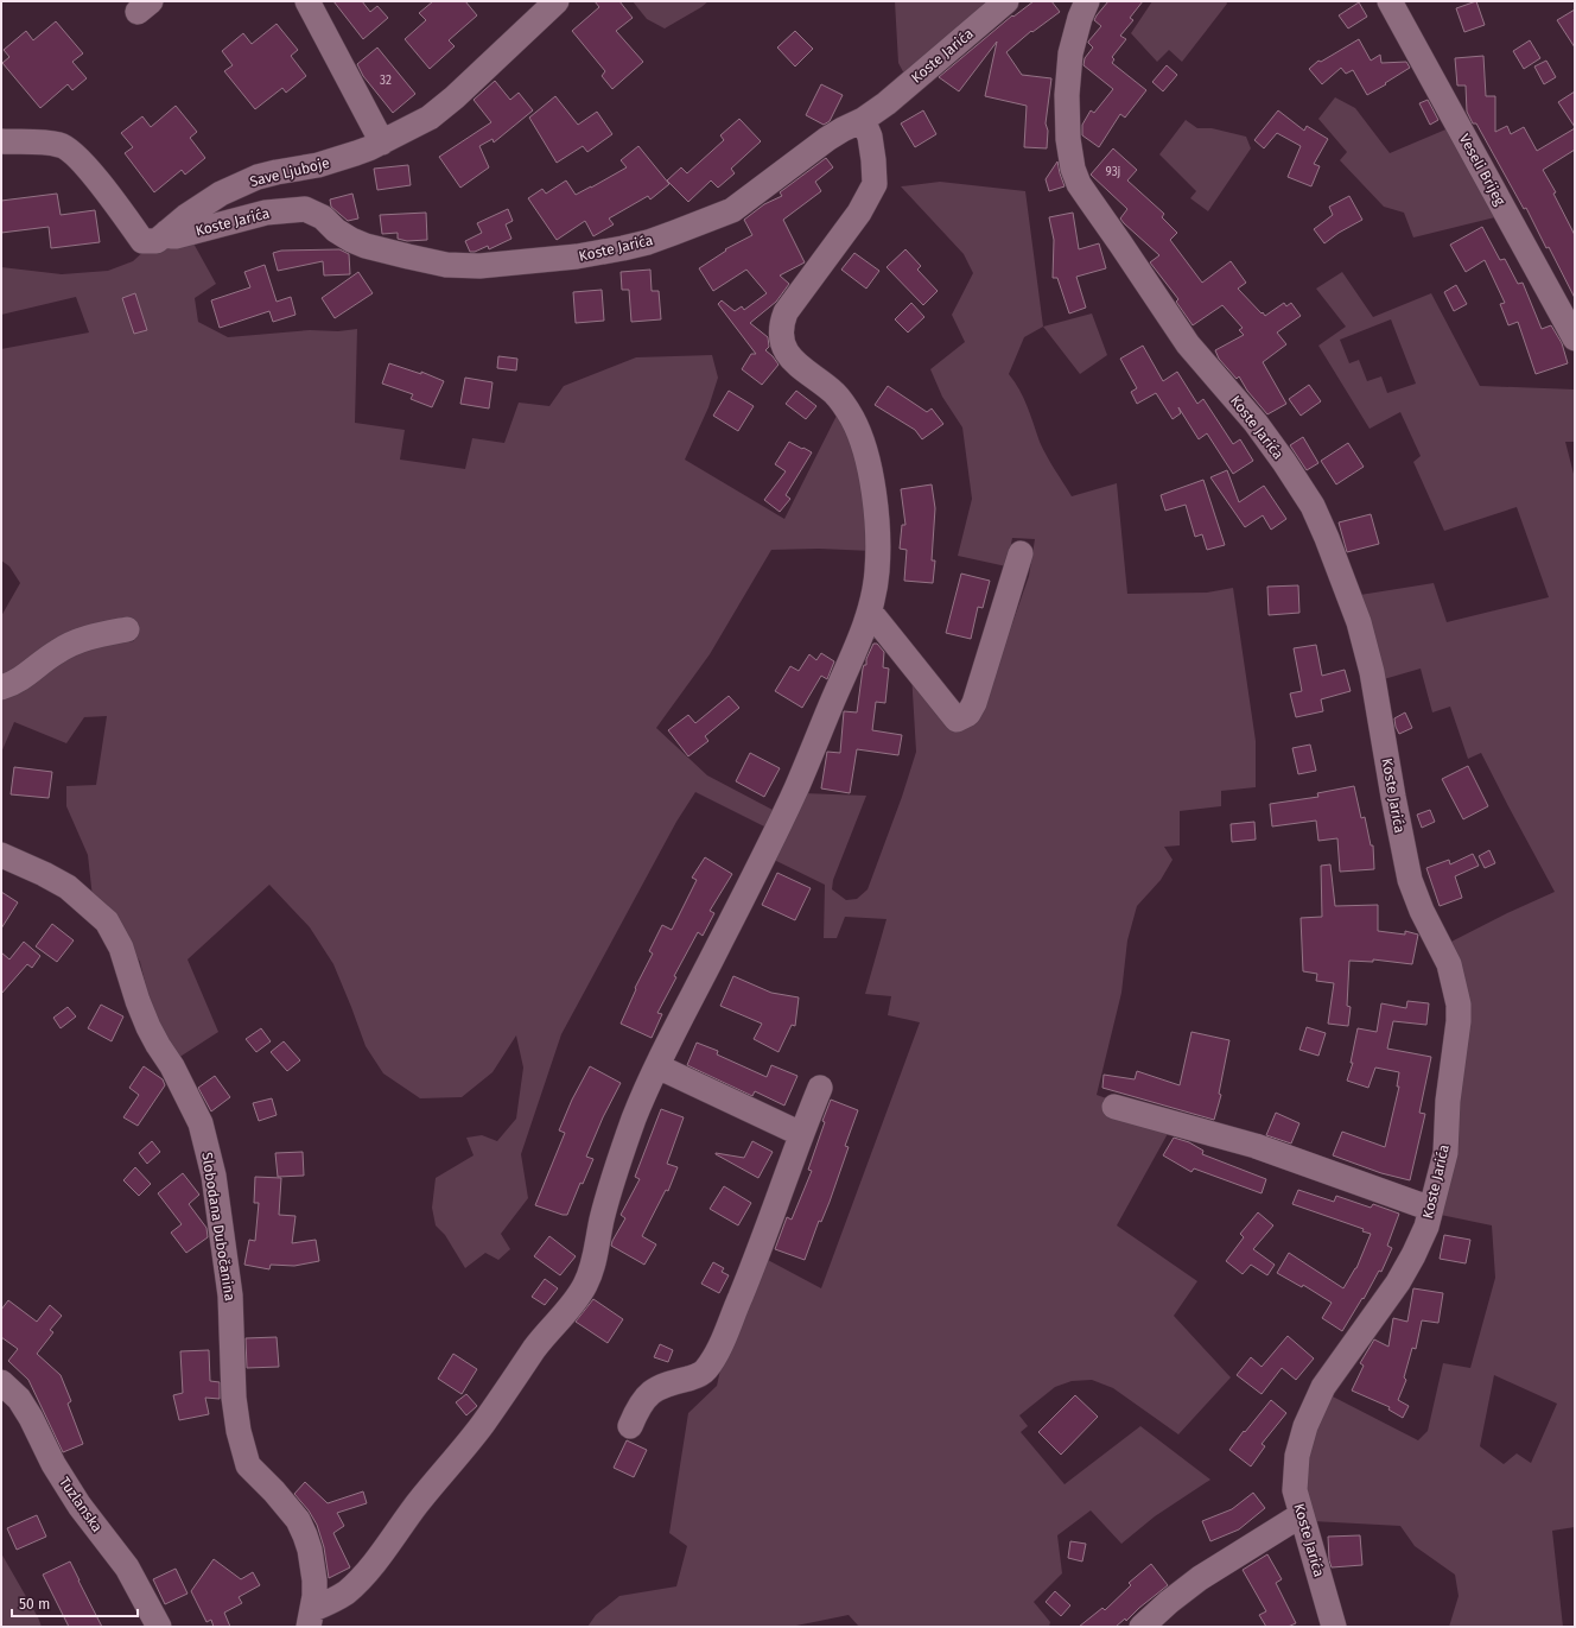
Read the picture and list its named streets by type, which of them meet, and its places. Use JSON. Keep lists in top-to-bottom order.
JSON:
{
  "streets": {
    "street": [
      "Koste Jarića",
      "Veseli Brijeg",
      "Save Ljuboje",
      "Slobodana Dubočanina",
      "Tuzlanska"
    ]
  },
  "crossings": [
    ["Koste Jarića", "Save Ljuboje"]
  ],
  "house_numbers": ["32", "93j"],
  "scale_bar": "50 m"
}
